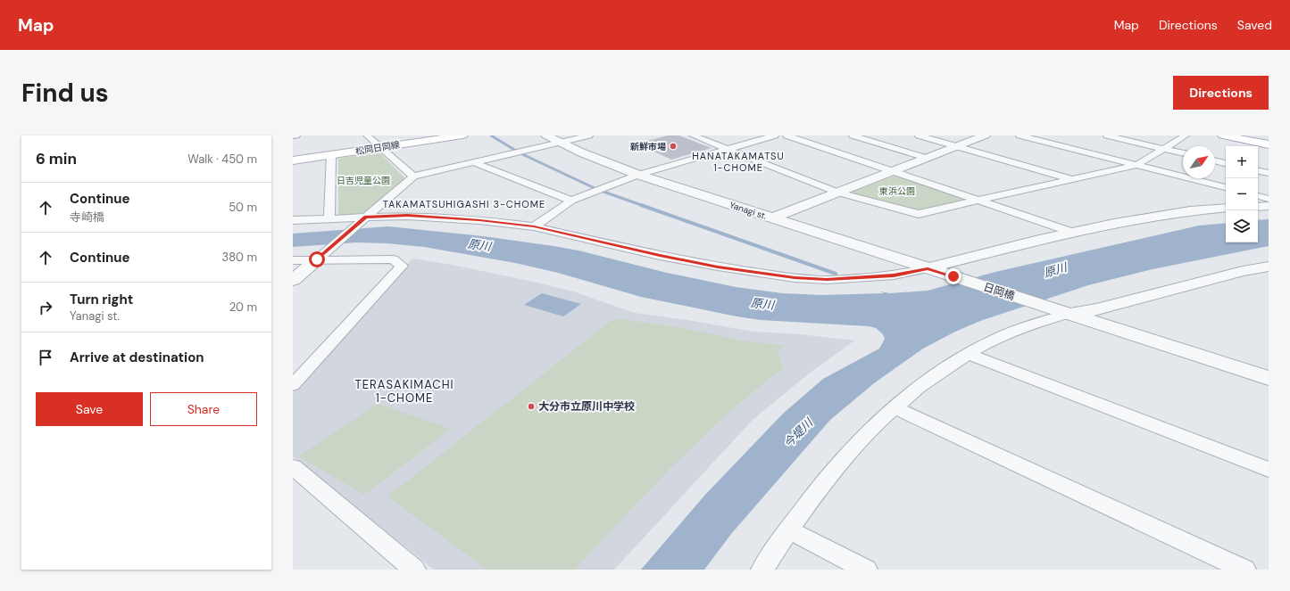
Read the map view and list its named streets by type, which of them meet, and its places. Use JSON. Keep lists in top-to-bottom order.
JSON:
{
  "streets": {
    "main road": ["松岡日岡線"],
    "street": ["Yanagi st.", "日岡橋"]
  },
  "crossings": [
    ["Yanagi st.", "日岡橋"]
  ],
  "districts": ["HANATAKAMATSU 1-CHOME", "TAKAMATSUHIGASHI 3-CHOME", "TERASAKIMACHI 1-CHOME"],
  "water": ["原川", "今堤川"],
  "parks": ["日吉児童公園", "東浜公園"],
  "places": ["新鮮市場", "大分市立原川中学校"],
  "north": "top right",
  "page": {
    "header": "Map",
    "nav": ["Map", "Directions", "Saved"],
    "buttons": [
      "Directions",
      ["Save", "Share"]
    ],
    "title": "Find us",
    "heading": ["6 min", "Walk · 450 m"],
    "map_buttons": ["+", "−"],
    "list": [
      ["Continue", "寺崎橋", "50 m"],
      ["Continue", "380 m"],
      ["Turn right", "Yanagi st.", "20 m"],
      "Arrive at destination"
    ]
  }
}
